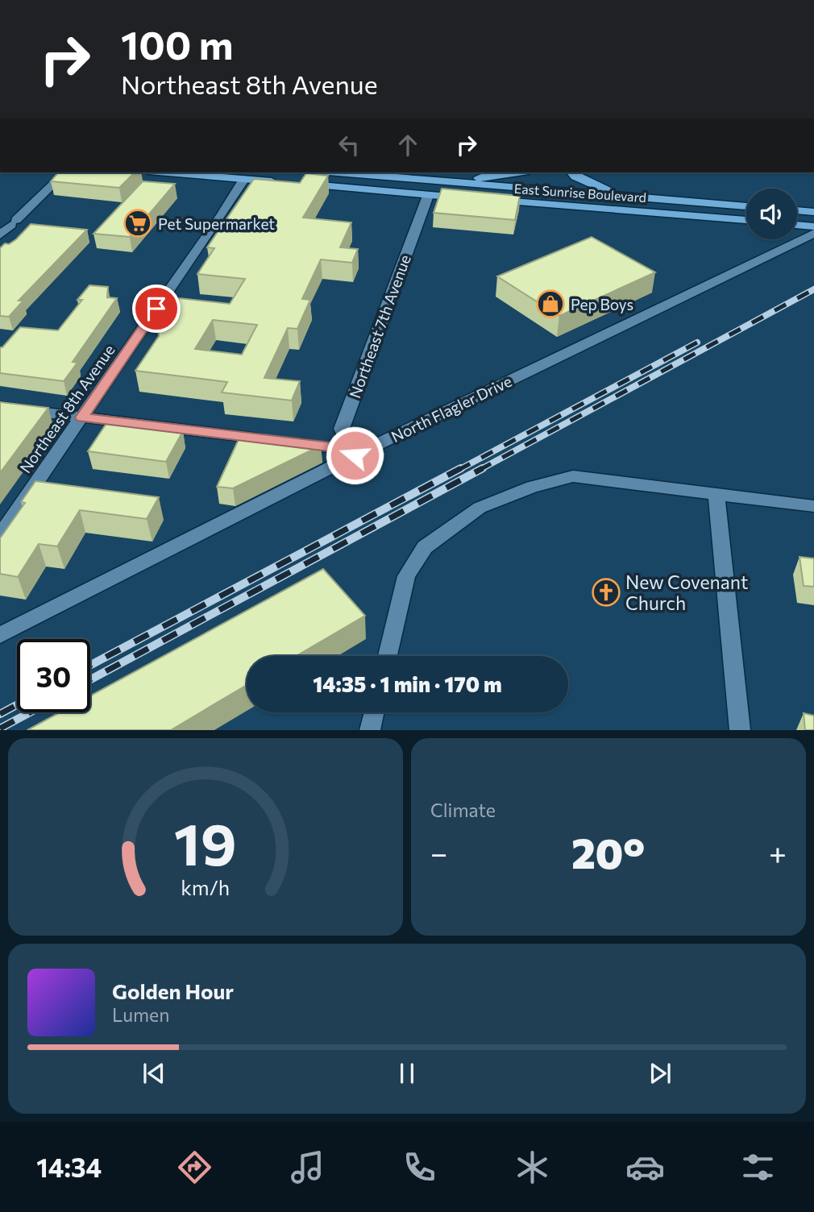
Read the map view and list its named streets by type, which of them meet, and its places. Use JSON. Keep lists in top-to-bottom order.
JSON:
{
  "streets": {
    "main road": ["East Sunrise Boulevard"],
    "street": ["Northeast 7th Avenue", "Northeast 8th Avenue", "North Flagler Drive"]
  },
  "crossings": [
    ["Northeast 7th Avenue", "North Flagler Drive"]
  ],
  "places": {
    "supermarket": ["Pet Supermarket"],
    "shop": ["Pep Boys"],
    "church": ["New Covenant Church"]
  },
  "page": {
    "turn": ["100 m", "Northeast 8th Avenue"],
    "limit": "30",
    "trip": "14:35 · 1 min · 170 m",
    "tile": "Climate",
    "heat": ["−", "20°", "+"],
    "song": ["Golden Hour", "Lumen"],
    "tabs": "14:34",
    "gauge": ["19", "km/h"]
  }
}
